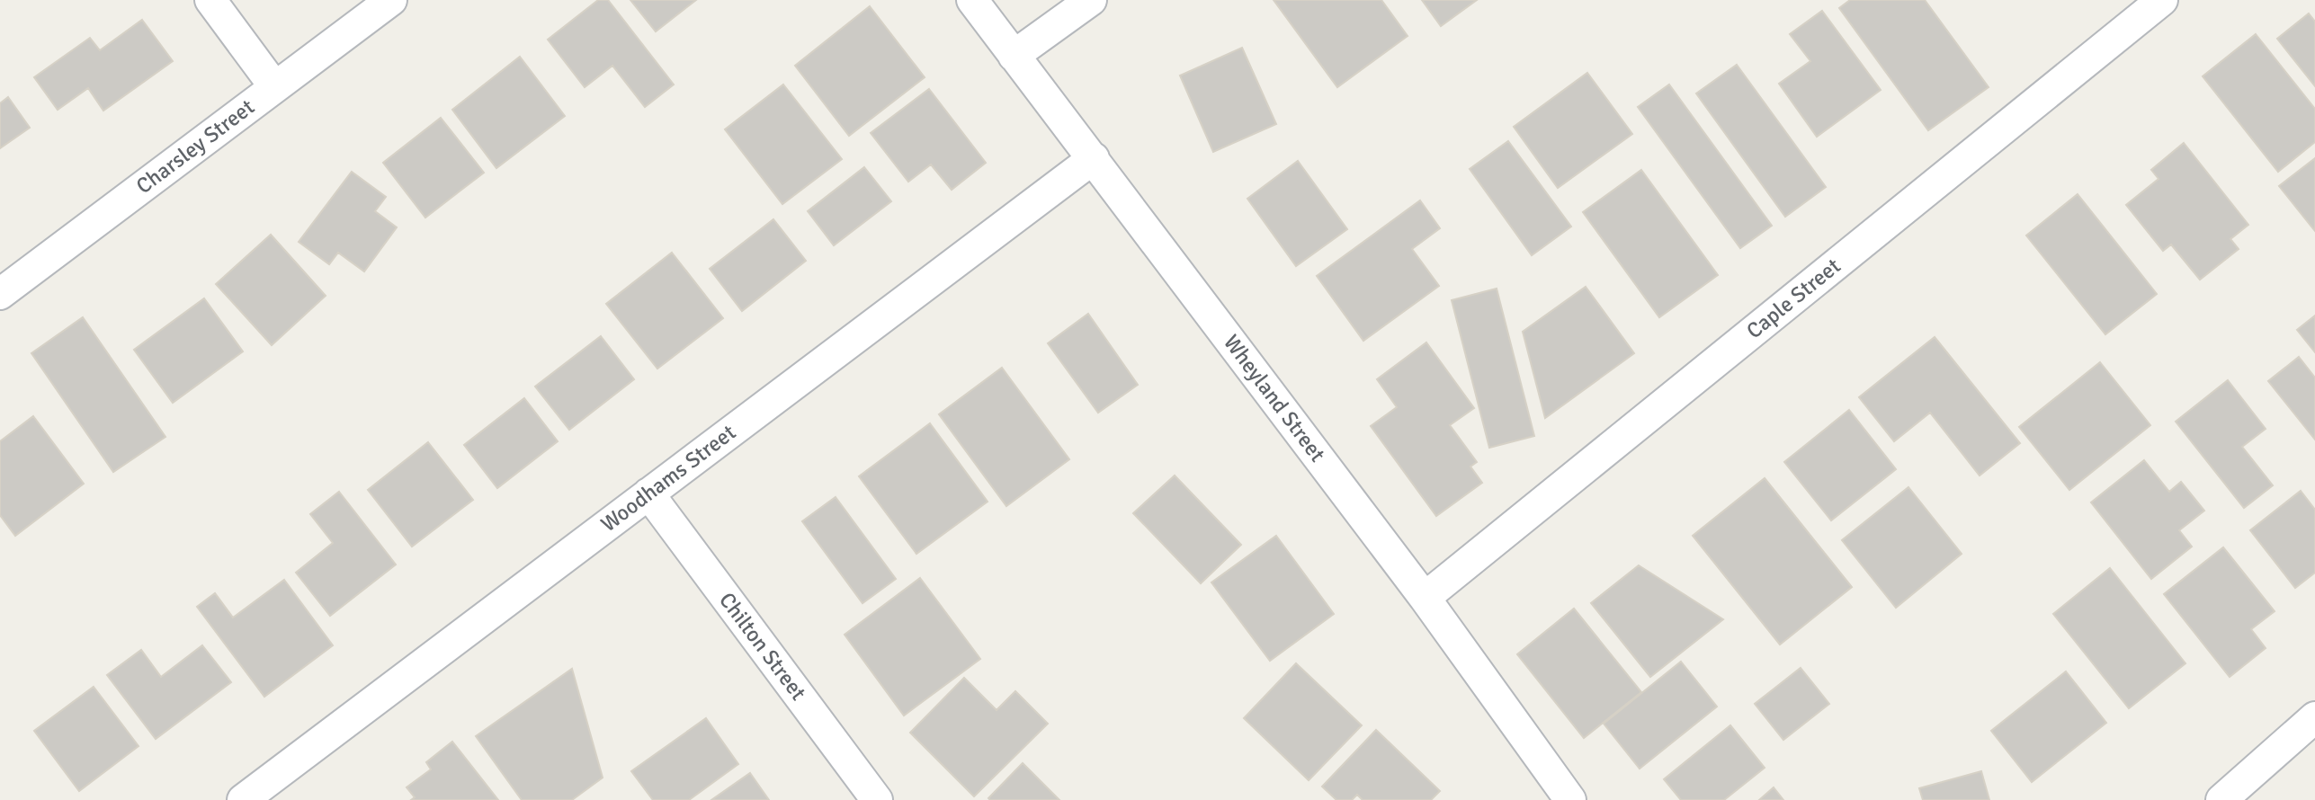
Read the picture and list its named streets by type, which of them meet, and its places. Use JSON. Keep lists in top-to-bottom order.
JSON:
{
  "streets": {
    "street": [
      "Charsley Street",
      "Caple Street",
      "Wheyland Street",
      "Woodhams Street",
      "Chilton Street"
    ]
  },
  "crossings": [
    ["Caple Street", "Wheyland Street"],
    ["Wheyland Street", "Woodhams Street"],
    ["Woodhams Street", "Chilton Street"]
  ]
}
